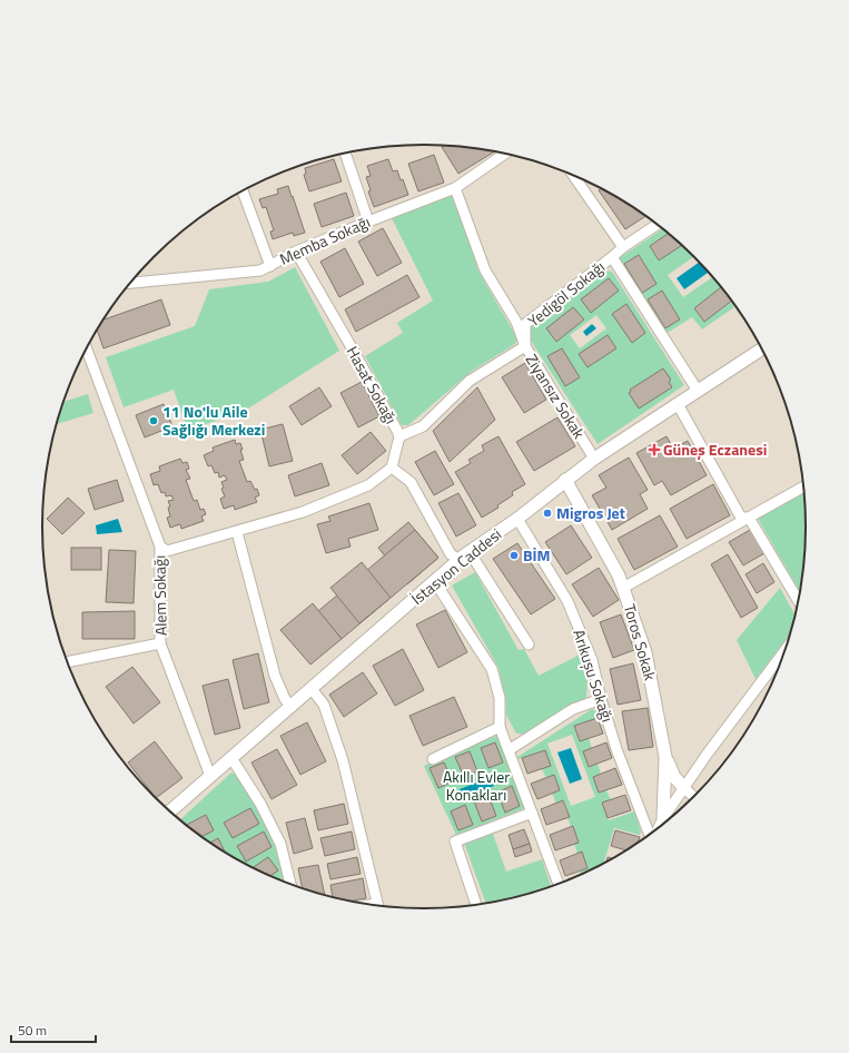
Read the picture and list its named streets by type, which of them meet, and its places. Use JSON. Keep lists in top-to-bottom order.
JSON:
{
  "streets": {
    "street": [
      "Memba Sokağı",
      "Yedigöl Sokağı",
      "Hasat Sokağı",
      "Ziyansız Sokak",
      "İstasyon Caddesi",
      "Alem Sokağı",
      "Toros Sokak",
      "Arıkuşu Sokağı"
    ]
  },
  "crossings": [
    ["Memba Sokağı", "Hasat Sokağı"],
    ["Memba Sokağı", "Ziyansız Sokak"],
    ["Yedigöl Sokağı", "Hasat Sokağı"],
    ["Yedigöl Sokağı", "Ziyansız Sokak"],
    ["Ziyansız Sokak", "İstasyon Caddesi"],
    ["İstasyon Caddesi", "Alem Sokağı"],
    ["İstasyon Caddesi", "Toros Sokak"],
    ["İstasyon Caddesi", "Arıkuşu Sokağı"]
  ],
  "parks": ["Akıllı Evler Konakları"],
  "places": {
    "other": ["11 No'lu Aile Sağlığı Merkezi", "Migros Jet", "BİM"],
    "health": ["Güneş Eczanesi"]
  },
  "scale_bar": "50 m"
}
